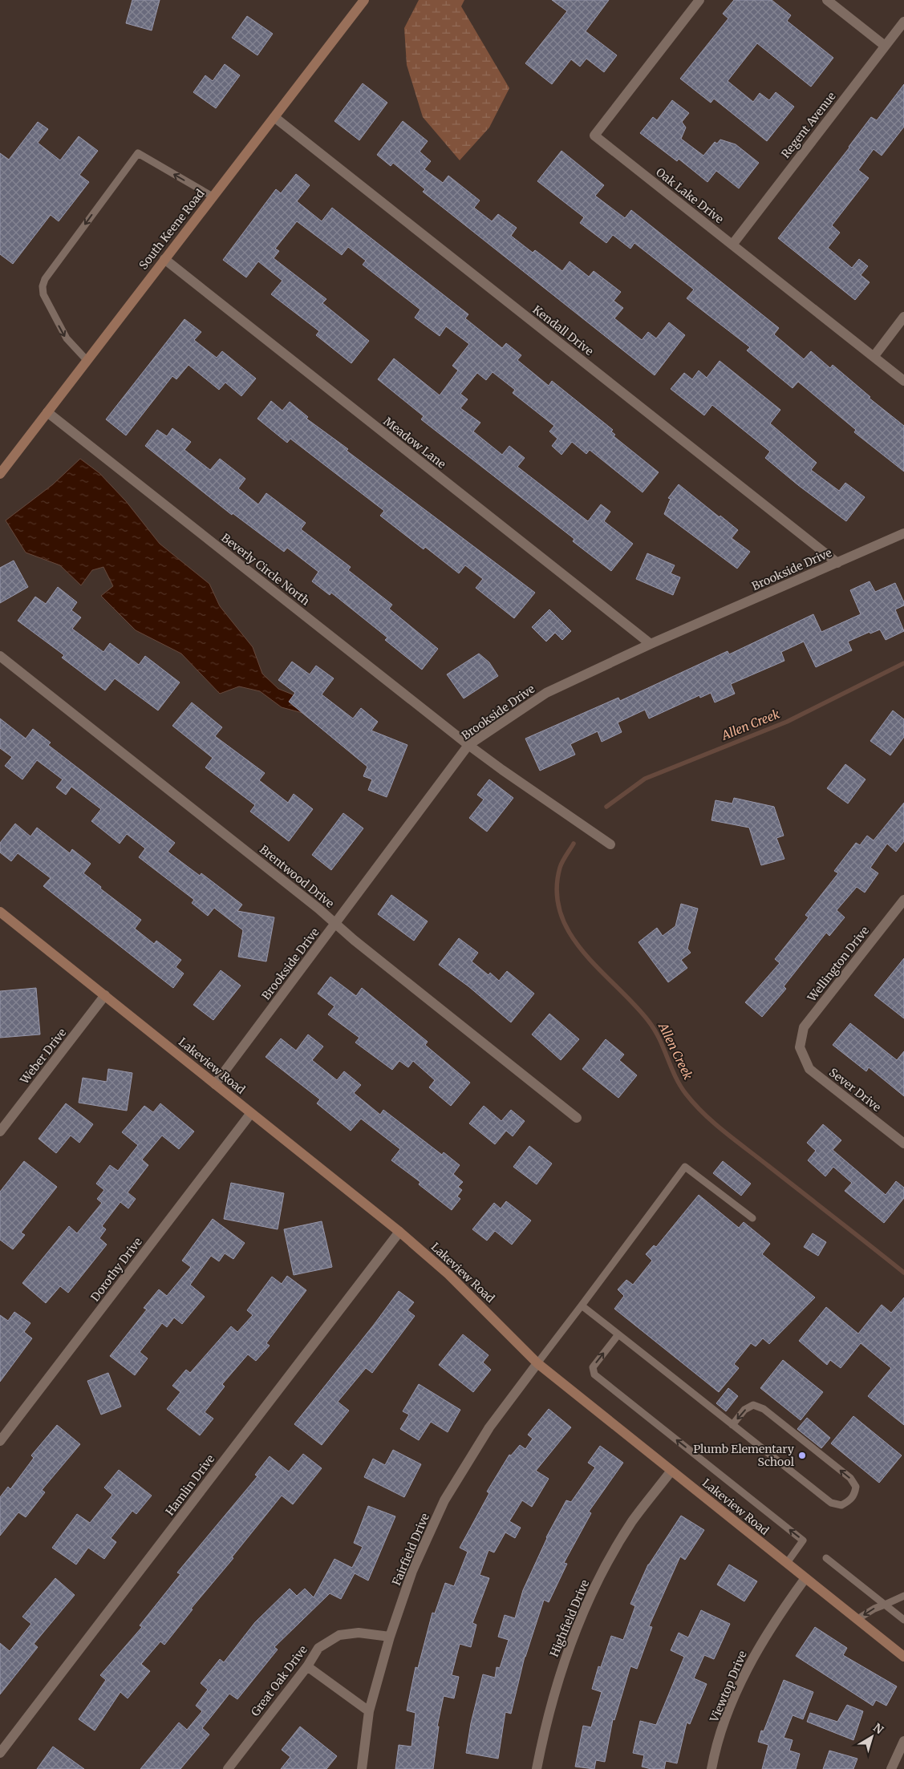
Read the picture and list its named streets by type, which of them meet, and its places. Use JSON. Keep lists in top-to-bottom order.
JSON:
{
  "streets": {
    "street": [
      "Regent Avenue",
      "Oak Lake Drive",
      "South Keene Road",
      "Kendall Drive",
      "Meadow Lane",
      "Beverly Circle North",
      "Brookside Drive",
      "Brentwood Drive",
      "Wellington Drive",
      "Weber Drive",
      "Lakeview Road",
      "Sever Drive",
      "Dorothy Drive",
      "Hamlin Drive",
      "Fairfield Drive",
      "Highfield Drive",
      "Great Oak Drive",
      "Viewtop Drive"
    ]
  },
  "crossings": [
    ["Regent Avenue", "Oak Lake Drive"],
    ["South Keene Road", "Kendall Drive"],
    ["South Keene Road", "Meadow Lane"],
    ["South Keene Road", "Beverly Circle North"],
    ["Kendall Drive", "Brookside Drive"],
    ["Meadow Lane", "Brookside Drive"],
    ["Beverly Circle North", "Brookside Drive"],
    ["Brookside Drive", "Brentwood Drive"],
    ["Brookside Drive", "Lakeview Road"],
    ["Wellington Drive", "Sever Drive"],
    ["Weber Drive", "Lakeview Road"],
    ["Lakeview Road", "Dorothy Drive"],
    ["Lakeview Road", "Hamlin Drive"],
    ["Lakeview Road", "Fairfield Drive"],
    ["Lakeview Road", "Highfield Drive"],
    ["Lakeview Road", "Viewtop Drive"],
    ["Fairfield Drive", "Great Oak Drive"]
  ],
  "water": ["Allen Creek"],
  "places": ["Plumb Elementary School"],
  "north": "top right"
}
